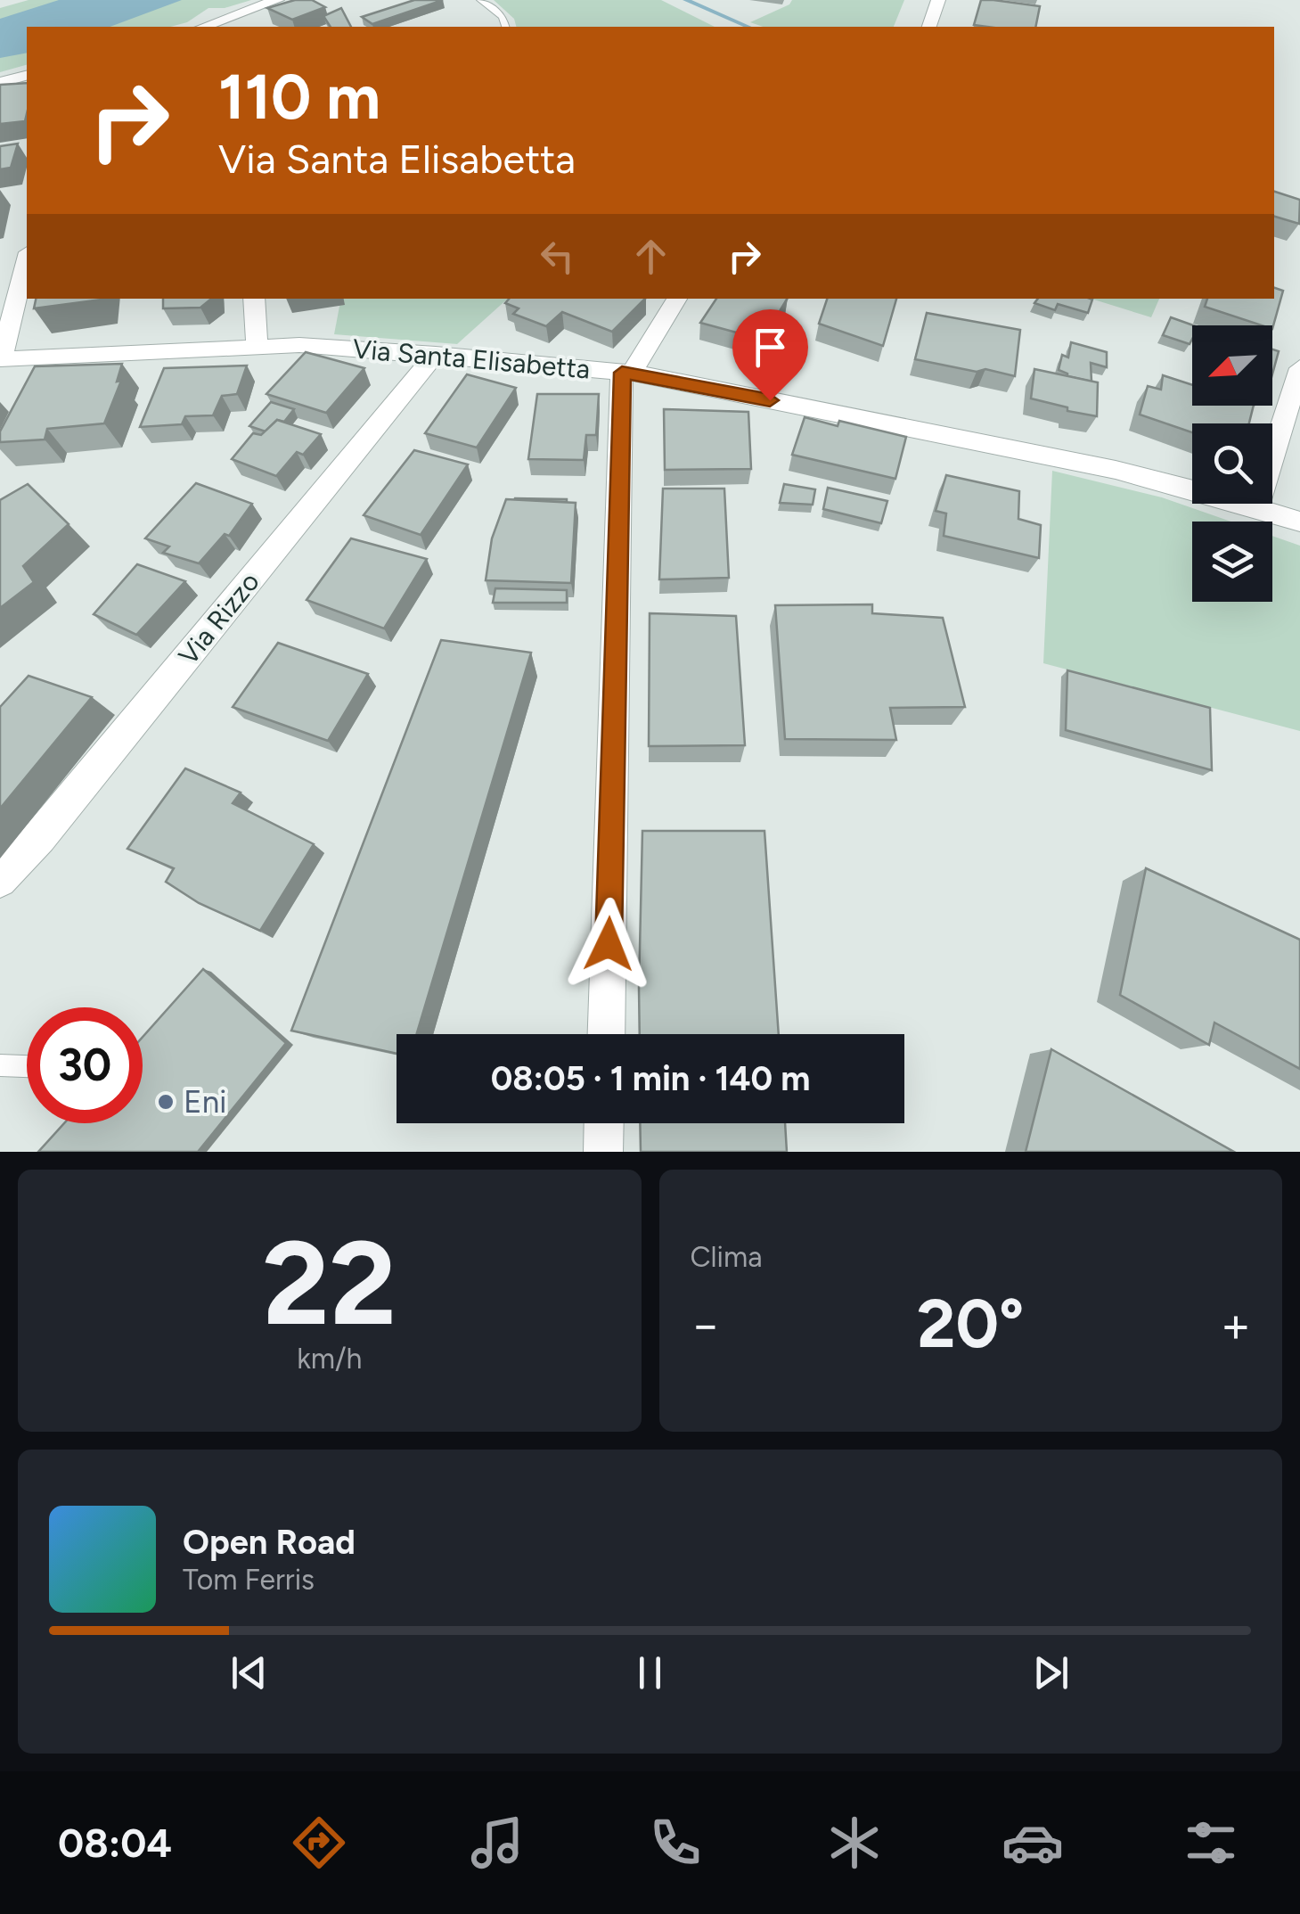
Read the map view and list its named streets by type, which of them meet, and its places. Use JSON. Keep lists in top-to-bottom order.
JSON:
{
  "streets": {
    "street": ["Via Santa Elisabetta", "Via Rizzo"]
  },
  "crossings": [
    ["Via Santa Elisabetta", "Via Rizzo"]
  ],
  "places": ["Eni"],
  "north": "bottom left",
  "page": {
    "turn": ["110 m", "Via Santa Elisabetta"],
    "limit": "30",
    "trip": "08:05 · 1 min · 140 m",
    "tile": [
      ["22", "km/h"],
      "Clima"
    ],
    "heat": ["−", "20°", "+"],
    "song": ["Open Road", "Tom Ferris"],
    "tabs": "08:04"
  }
}
